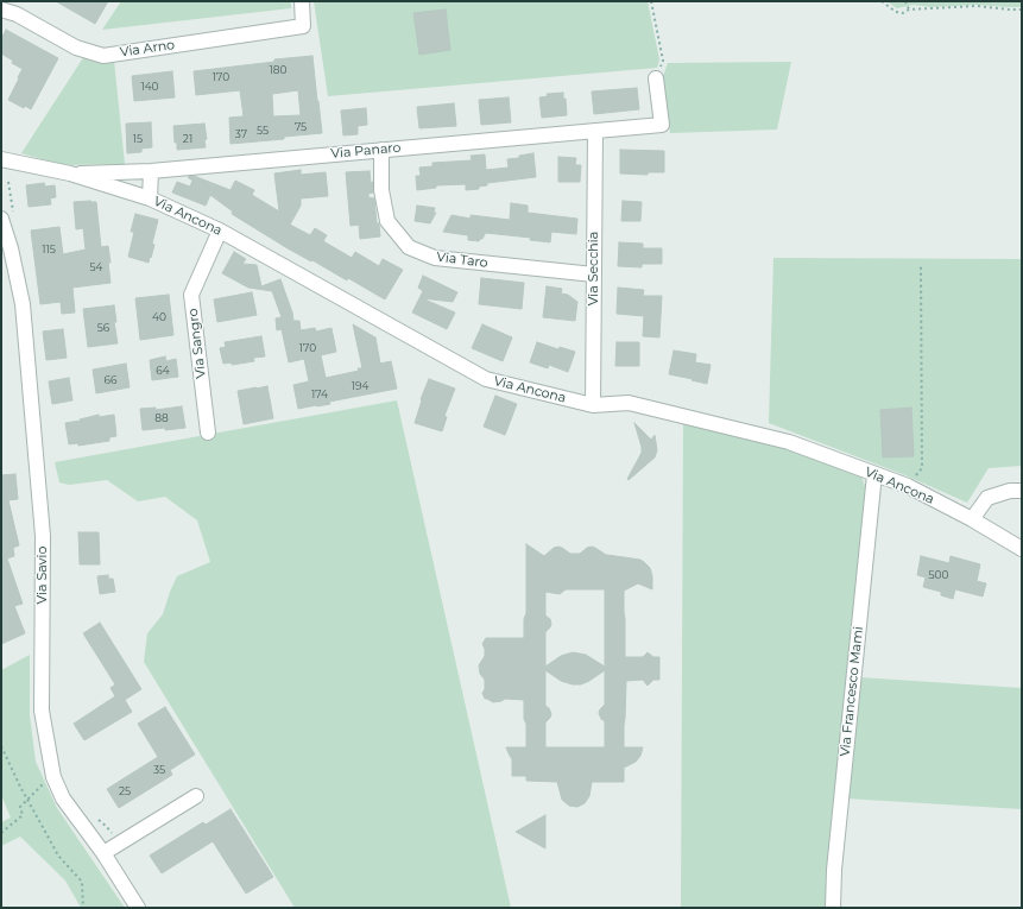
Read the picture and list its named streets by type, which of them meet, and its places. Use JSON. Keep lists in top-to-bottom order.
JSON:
{
  "streets": {
    "street": [
      "Via Arno",
      "Via Panaro",
      "Via Ancona",
      "Via Taro",
      "Via Secchia",
      "Via Sangro",
      "Via Savio",
      "Via Francesco Mami"
    ]
  },
  "crossings": [
    ["Via Panaro", "Via Ancona"],
    ["Via Panaro", "Via Taro"],
    ["Via Panaro", "Via Secchia"],
    ["Via Ancona", "Via Secchia"],
    ["Via Ancona", "Via Sangro"],
    ["Via Ancona", "Via Francesco Mami"],
    ["Via Taro", "Via Secchia"]
  ],
  "house_numbers": [
    "180",
    "170",
    "140",
    "75",
    "55",
    "37",
    "15",
    "21",
    "115",
    "54",
    "40",
    "56",
    "170",
    "64",
    "66",
    "194",
    "174",
    "88",
    "500",
    "35",
    "25"
  ]
}
